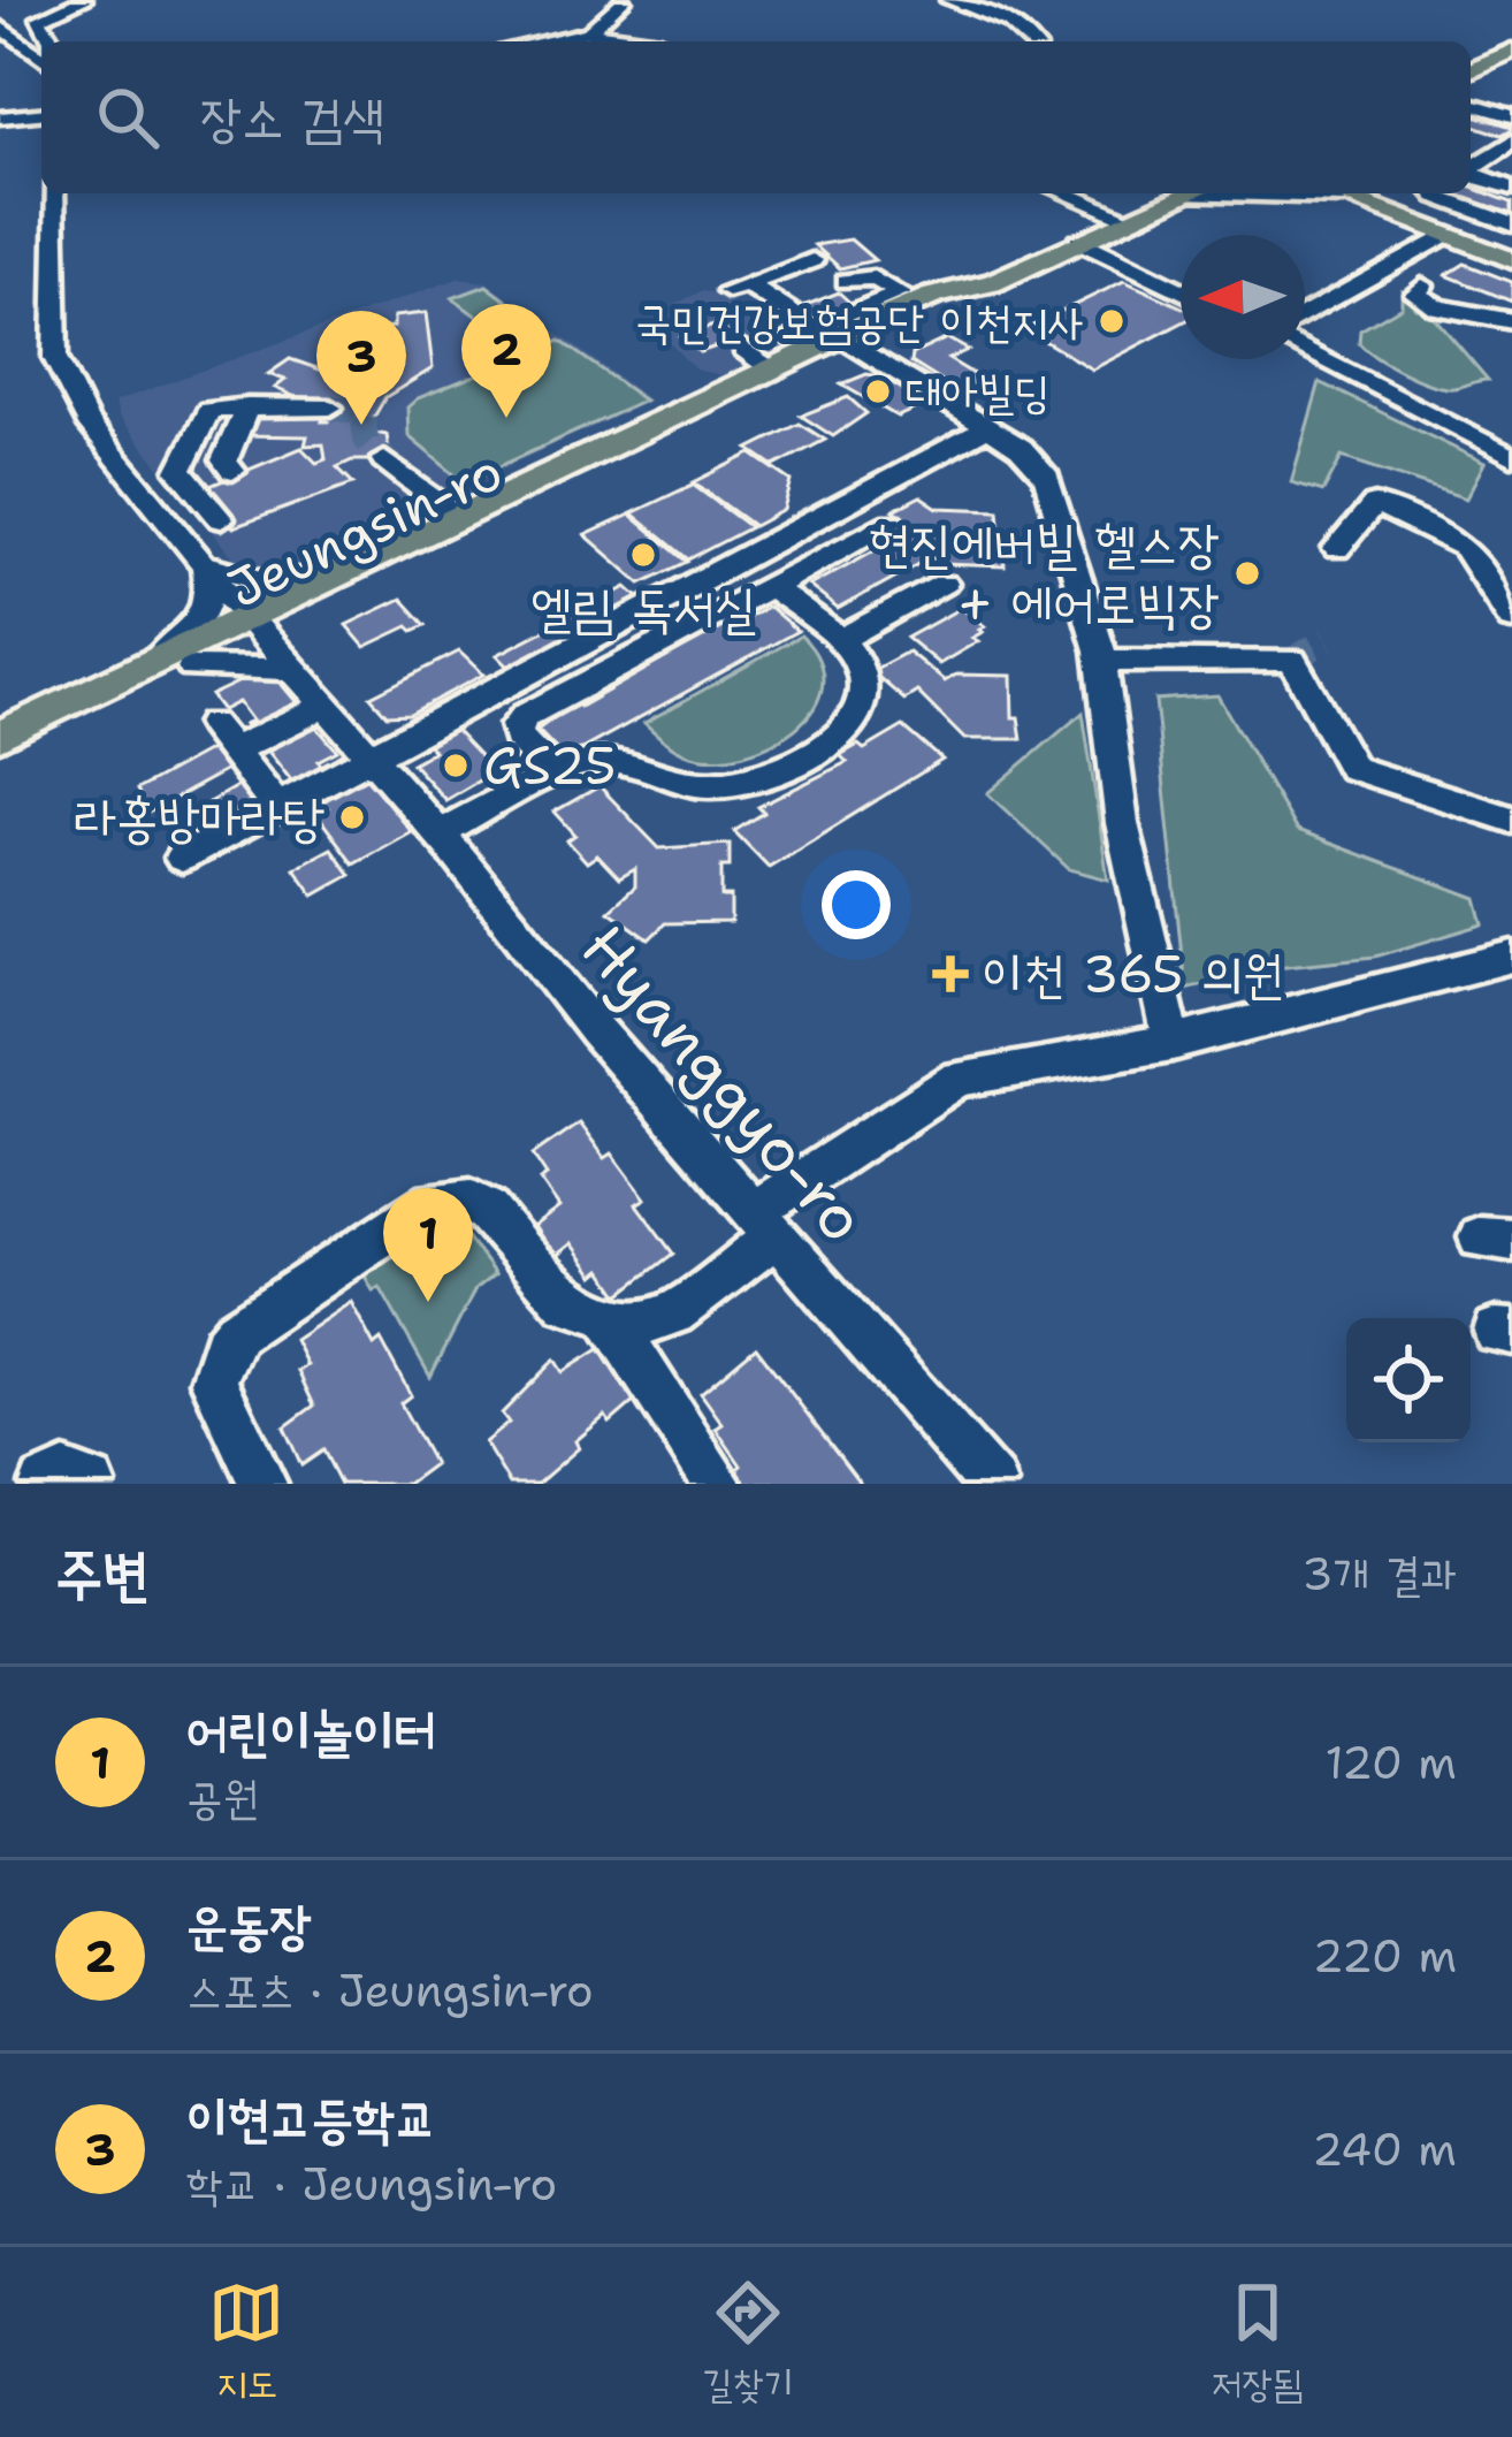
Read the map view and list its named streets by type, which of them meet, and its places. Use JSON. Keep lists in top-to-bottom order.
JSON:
{
  "streets": {
    "main road": ["Jeungsin-ro"],
    "street": ["Hyanggyo-ro"]
  },
  "crossings": [
    ["Jeungsin-ro", "Hyanggyo-ro"]
  ],
  "places": {
    "other": [
      "국민건강보험공단 이천지사",
      "대아빌딩",
      "엘림 독서실",
      "현진에버빌 헬스장 + 에어로빅장",
      "GS25",
      "라홍방마라탕"
    ],
    "health": ["이천 365 의원"]
  },
  "north": "left",
  "page": {
    "search": "장소 검색",
    "pins": ["2", "3", "1"],
    "heading": ["주변", "3개 결과"],
    "list": [
      {
        "mark": "1",
        "name": "어린이놀이터",
        "note": "공원",
        "value": "120 m"
      },
      {
        "mark": "2",
        "name": "운동장",
        "note": "스포츠 · Jeungsin-ro",
        "value": "220 m"
      },
      {
        "mark": "3",
        "name": "이현고등학교",
        "note": "학교 · Jeungsin-ro",
        "value": "240 m"
      }
    ],
    "nav": ["지도", "길찾기", "저장됨"]
  }
}
